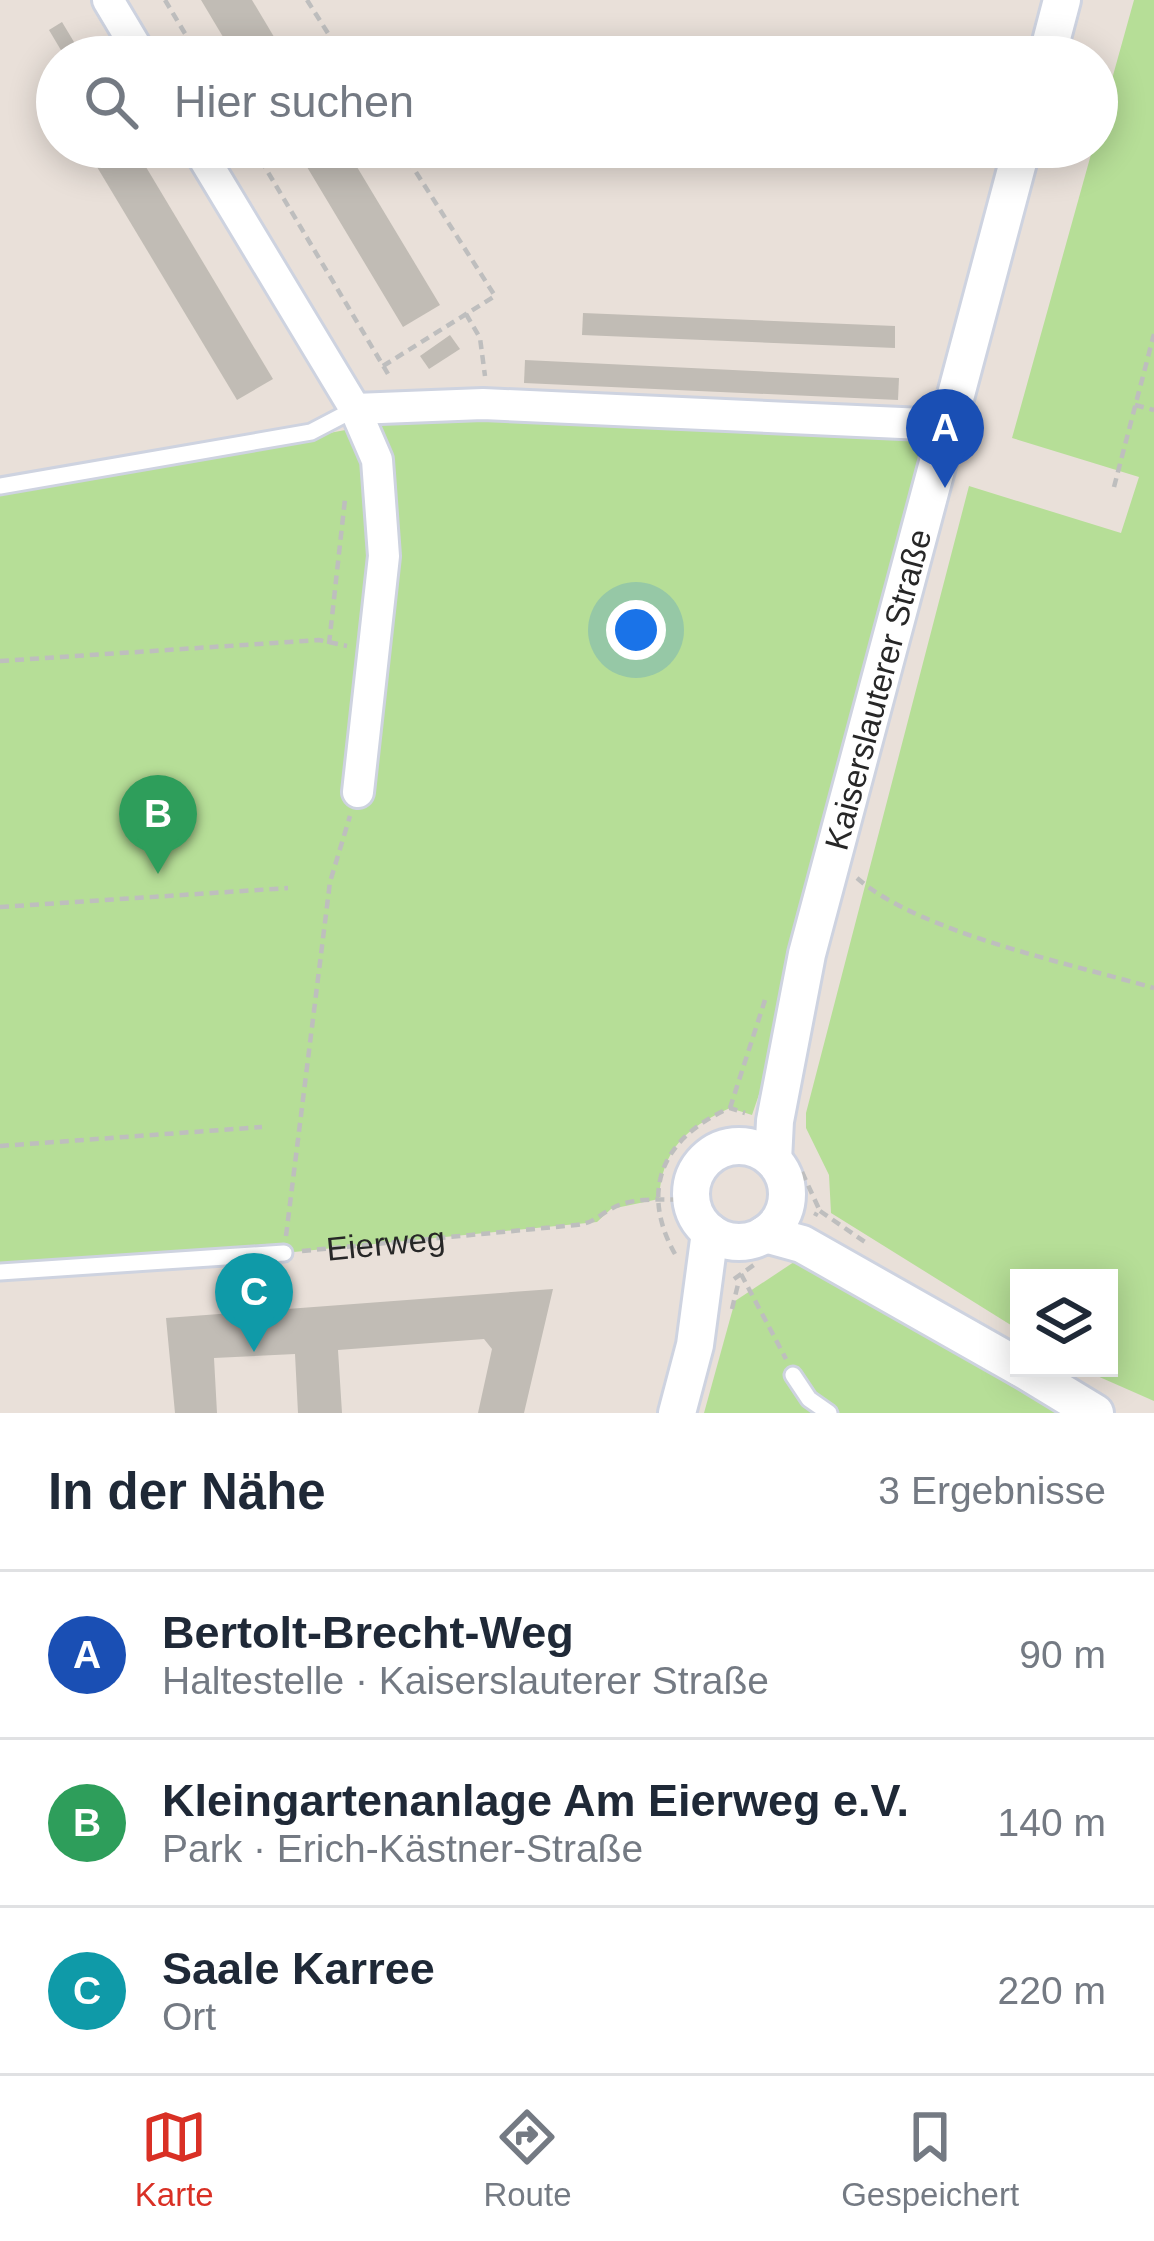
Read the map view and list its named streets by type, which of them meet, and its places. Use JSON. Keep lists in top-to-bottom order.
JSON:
{
  "streets": {
    "street": ["Kaiserslauterer Straße"],
    "lane": ["Eierweg"]
  },
  "crossings": [
    ["Kaiserslauterer Straße", "Eierweg"]
  ],
  "page": {
    "search": "Hier suchen",
    "pins": ["A", "B", "C"],
    "heading": ["In der Nähe", "3 Ergebnisse"],
    "list": [
      {
        "mark": "A",
        "name": "Bertolt-Brecht-Weg",
        "note": "Haltestelle · Kaiserslauterer Straße",
        "value": "90 m"
      },
      {
        "mark": "B",
        "name": "Kleingartenanlage Am Eierweg e.V.",
        "note": "Park · Erich-Kästner-Straße",
        "value": "140 m"
      },
      {
        "mark": "C",
        "name": "Saale Karree",
        "note": "Ort",
        "value": "220 m"
      }
    ],
    "nav": ["Karte", "Route", "Gespeichert"]
  }
}
